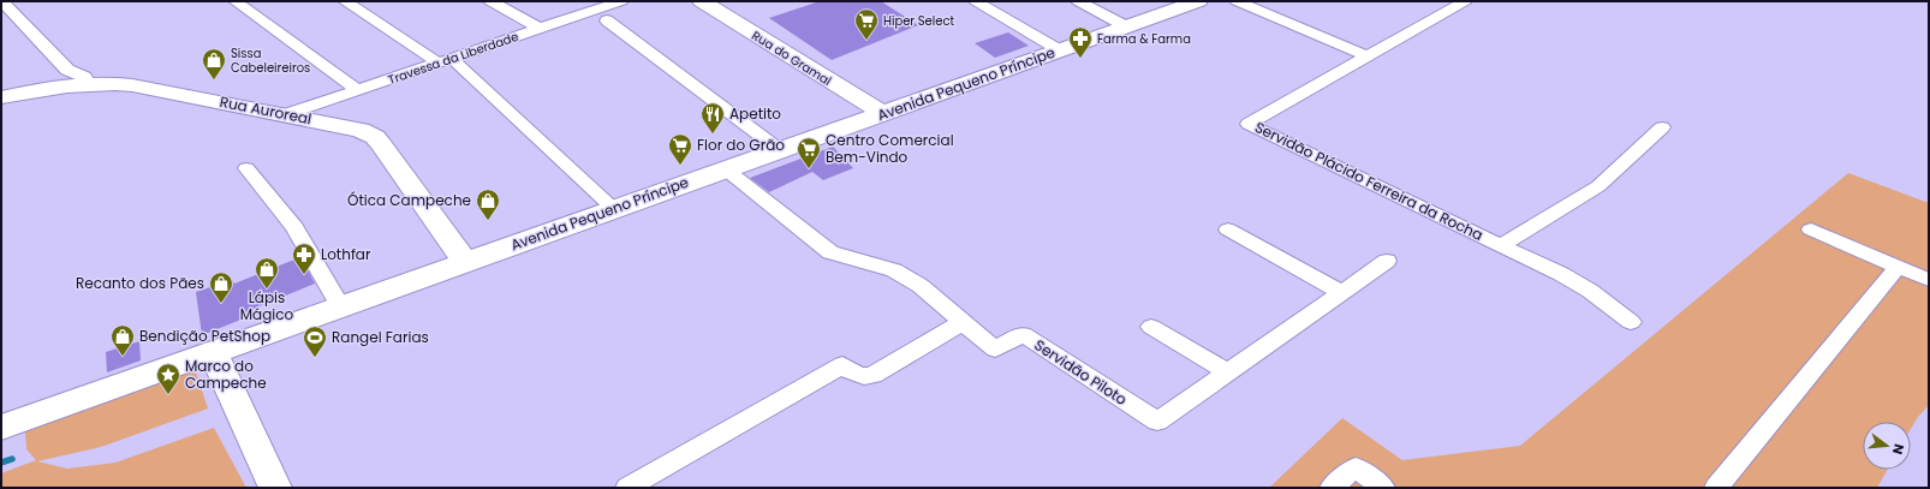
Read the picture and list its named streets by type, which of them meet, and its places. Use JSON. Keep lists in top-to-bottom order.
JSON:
{
  "streets": {
    "main road": ["Rua do Gramal", "Avenida Pequeno Príncipe", "Rua Auroreal"],
    "street": ["Travessa da Liberdade", "Servidão Plácido Ferreira da Rocha", "Servidão Piloto"]
  },
  "crossings": [
    ["Travessa da Liberdade", "Rua Auroreal"],
    ["Rua do Gramal", "Avenida Pequeno Príncipe"],
    ["Avenida Pequeno Príncipe", "Rua Auroreal"],
    ["Avenida Pequeno Príncipe", "Servidão Piloto"]
  ],
  "places": {
    "supermarket": ["Hiper Select", "Flor do Grão", "Centro Comercial Bem-Vindo"],
    "pharmacy": ["Farma & Farma", "Lothfar"],
    "shop": [
      "Sissa Cabeleireiros",
      "Ótica Campeche",
      "Lápis Mágico",
      "Recanto dos Pães",
      "Bendição PetShop"
    ],
    "restaurant": ["Apetito"],
    "sports": ["Rangel Farias"],
    "place": ["Marco do Campeche"]
  },
  "north": "right"
}
